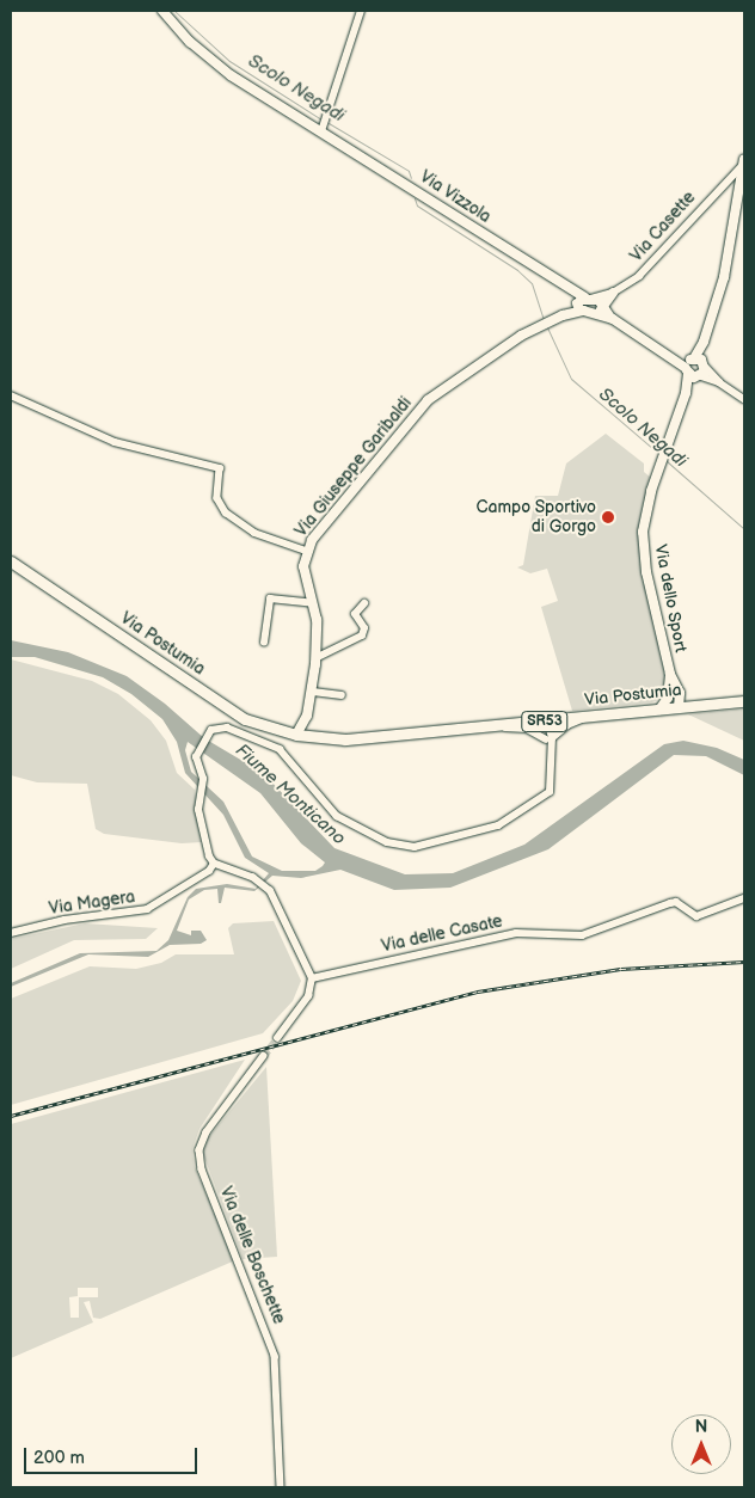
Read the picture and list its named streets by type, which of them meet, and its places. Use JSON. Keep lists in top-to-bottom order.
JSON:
{
  "streets": {
    "main road": ["Via Postumia", "SR53"],
    "street": [
      "Via Vizzola",
      "Via Casette",
      "Via Giuseppe Garibaldi",
      "Via dello Sport",
      "Via Magera",
      "Via delle Casate",
      "Via delle Boschette"
    ]
  },
  "crossings": [
    ["Via Vizzola", "Via Casette"],
    ["Via Casette", "Via dello Sport"],
    ["Via Giuseppe Garibaldi", "Via Postumia"]
  ],
  "water": ["Scolo Negadi", "Fiume Monticano"],
  "places": ["Campo Sportivo di Gorgo"],
  "scale_bar": "200 m",
  "north": "top"
}
